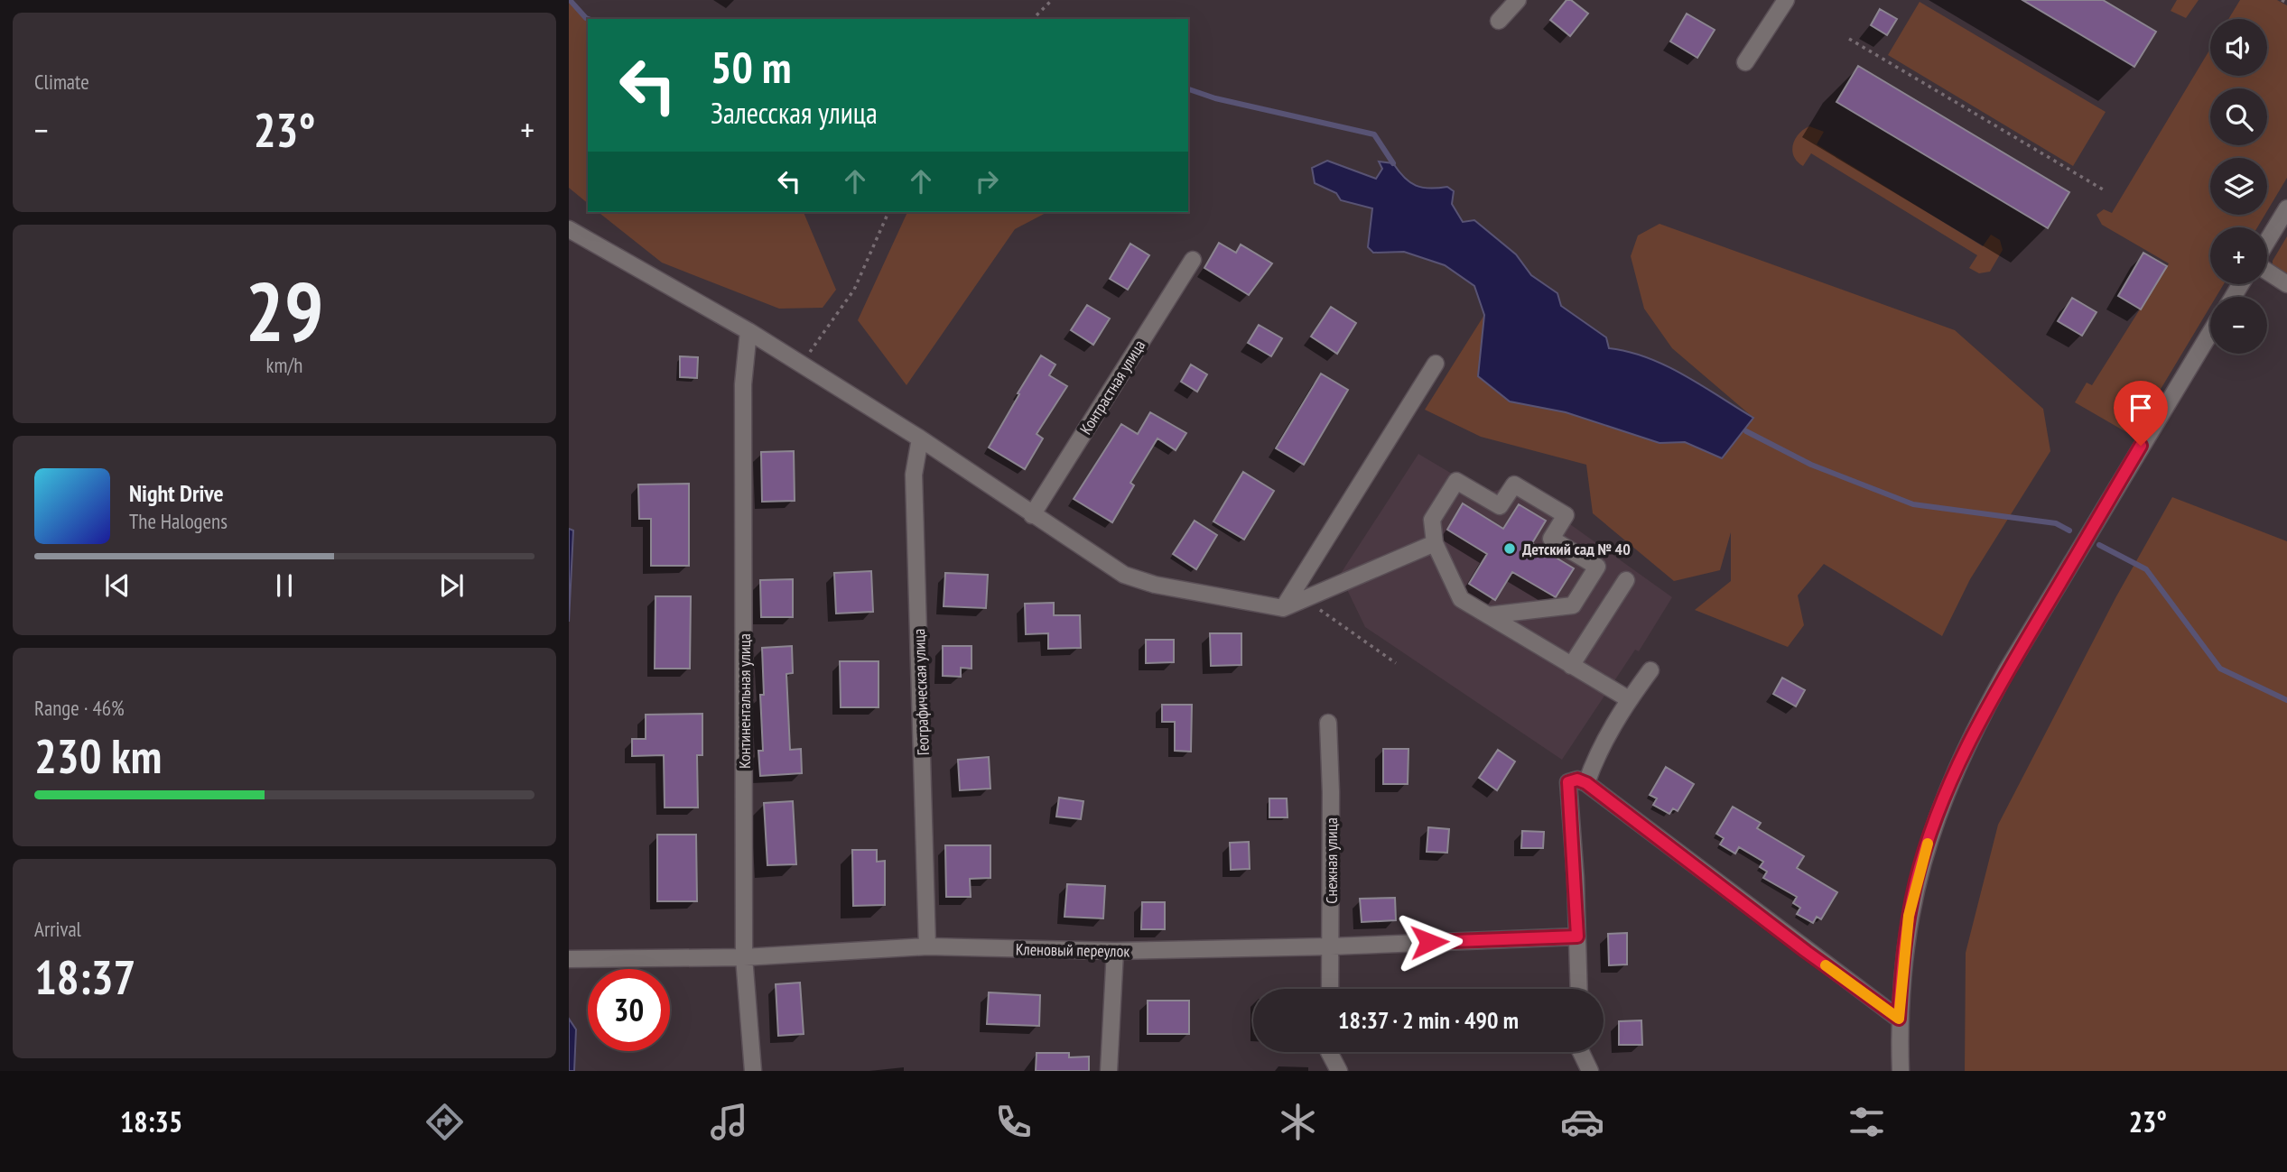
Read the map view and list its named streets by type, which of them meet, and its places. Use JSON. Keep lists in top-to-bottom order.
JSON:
{
  "streets": {
    "street": [
      "Контрастная улица",
      "Географическая улица",
      "Континентальная улица",
      "Снежная улица",
      "Кленовый переулок"
    ]
  },
  "crossings": [
    ["Географическая улица", "Кленовый переулок"],
    ["Континентальная улица", "Кленовый переулок"],
    ["Снежная улица", "Кленовый переулок"]
  ],
  "places": ["Детский сад № 40"],
  "page": {
    "tile": [
      "Climate",
      ["29", "km/h"],
      ["Range · 46%", "230 km"],
      ["Arrival", "18:37"]
    ],
    "map_buttons": ["+", "−"],
    "turn": ["50 m", "Залесская улица"],
    "heat": ["−", "23°", "+"],
    "song": ["Night Drive", "The Halogens"],
    "limit": "30",
    "trip": "18:37 · 2 min · 490 m",
    "tabs": ["18:35", "23°"]
  }
}
